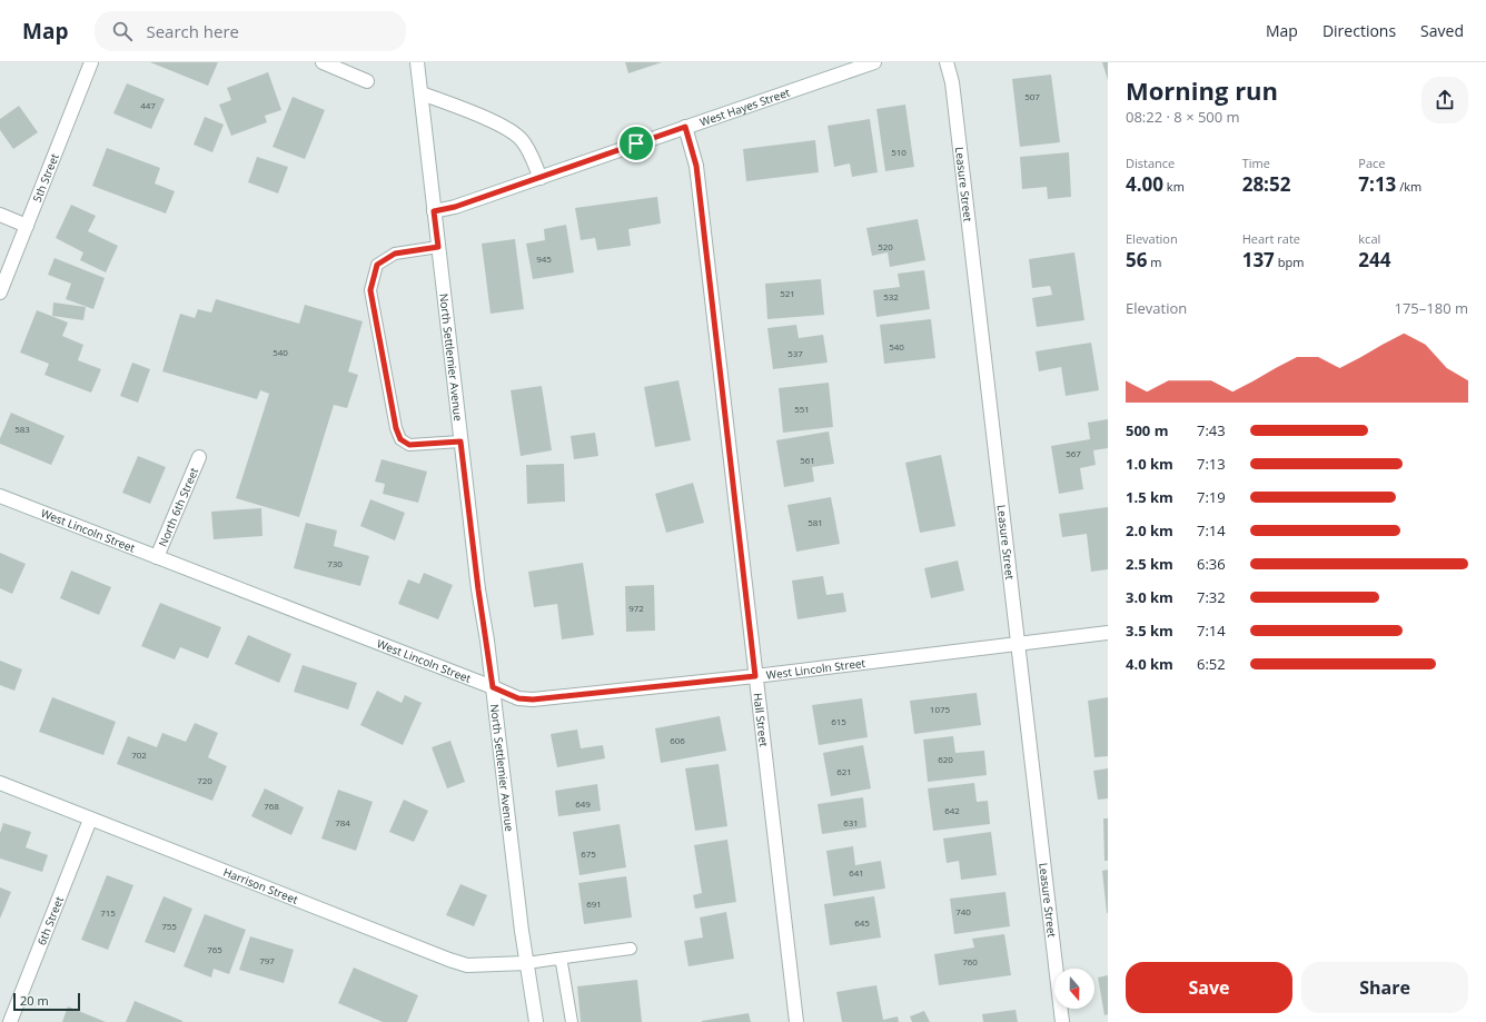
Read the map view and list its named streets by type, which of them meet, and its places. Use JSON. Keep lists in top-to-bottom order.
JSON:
{
  "streets": {
    "street": [
      "West Hayes Street",
      "5th Street",
      "Leasure Street",
      "North Settlemier Avenue",
      "North 6th Street",
      "West Lincoln Street",
      "Hall Street",
      "Harrison Street",
      "6th Street"
    ]
  },
  "crossings": [
    ["West Hayes Street", "North Settlemier Avenue"],
    ["West Hayes Street", "Hall Street"],
    ["Leasure Street", "West Lincoln Street"],
    ["North Settlemier Avenue", "West Lincoln Street"],
    ["North Settlemier Avenue", "Harrison Street"],
    ["North 6th Street", "West Lincoln Street"],
    ["West Lincoln Street", "Hall Street"],
    ["Harrison Street", "6th Street"]
  ],
  "house_numbers": [
    "507",
    "447",
    "510",
    "520",
    "945",
    "521",
    "532",
    "540",
    "540",
    "537",
    "551",
    "583",
    "567",
    "561",
    "581",
    "730",
    "972",
    "1075",
    "615",
    "606",
    "702",
    "620",
    "621",
    "720",
    "649",
    "768",
    "642",
    "784",
    "631",
    "675",
    "641",
    "691",
    "740",
    "715",
    "645",
    "755",
    "765",
    "797",
    "760"
  ],
  "scale_bar": "20 m",
  "north": "bottom",
  "page": {
    "header": "Map",
    "search": "Search here",
    "nav": ["Map", "Directions", "Saved"],
    "heading": ["Morning run", "08:22 · 8 × 500 m"],
    "stats": [
      ["Distance", "4.00 km"],
      ["Time", "28:52"],
      ["Pace", "7:13 /km"],
      ["Elevation", "56 m"],
      ["Heart rate", "137 bpm"],
      ["kcal", "244"]
    ],
    "chart": ["Elevation", "175–180 m"],
    "list": [
      {
        "name": "500 m",
        "note": "7:43"
      },
      {
        "name": "1.0 km",
        "note": "7:13"
      },
      {
        "name": "1.5 km",
        "note": "7:19"
      },
      {
        "name": "2.0 km",
        "note": "7:14"
      },
      {
        "name": "2.5 km",
        "note": "6:36"
      },
      {
        "name": "3.0 km",
        "note": "7:32"
      },
      {
        "name": "3.5 km",
        "note": "7:14"
      },
      {
        "name": "4.0 km",
        "note": "6:52"
      }
    ],
    "buttons": ["Save", "Share"],
    "scale": "20 m"
  }
}
